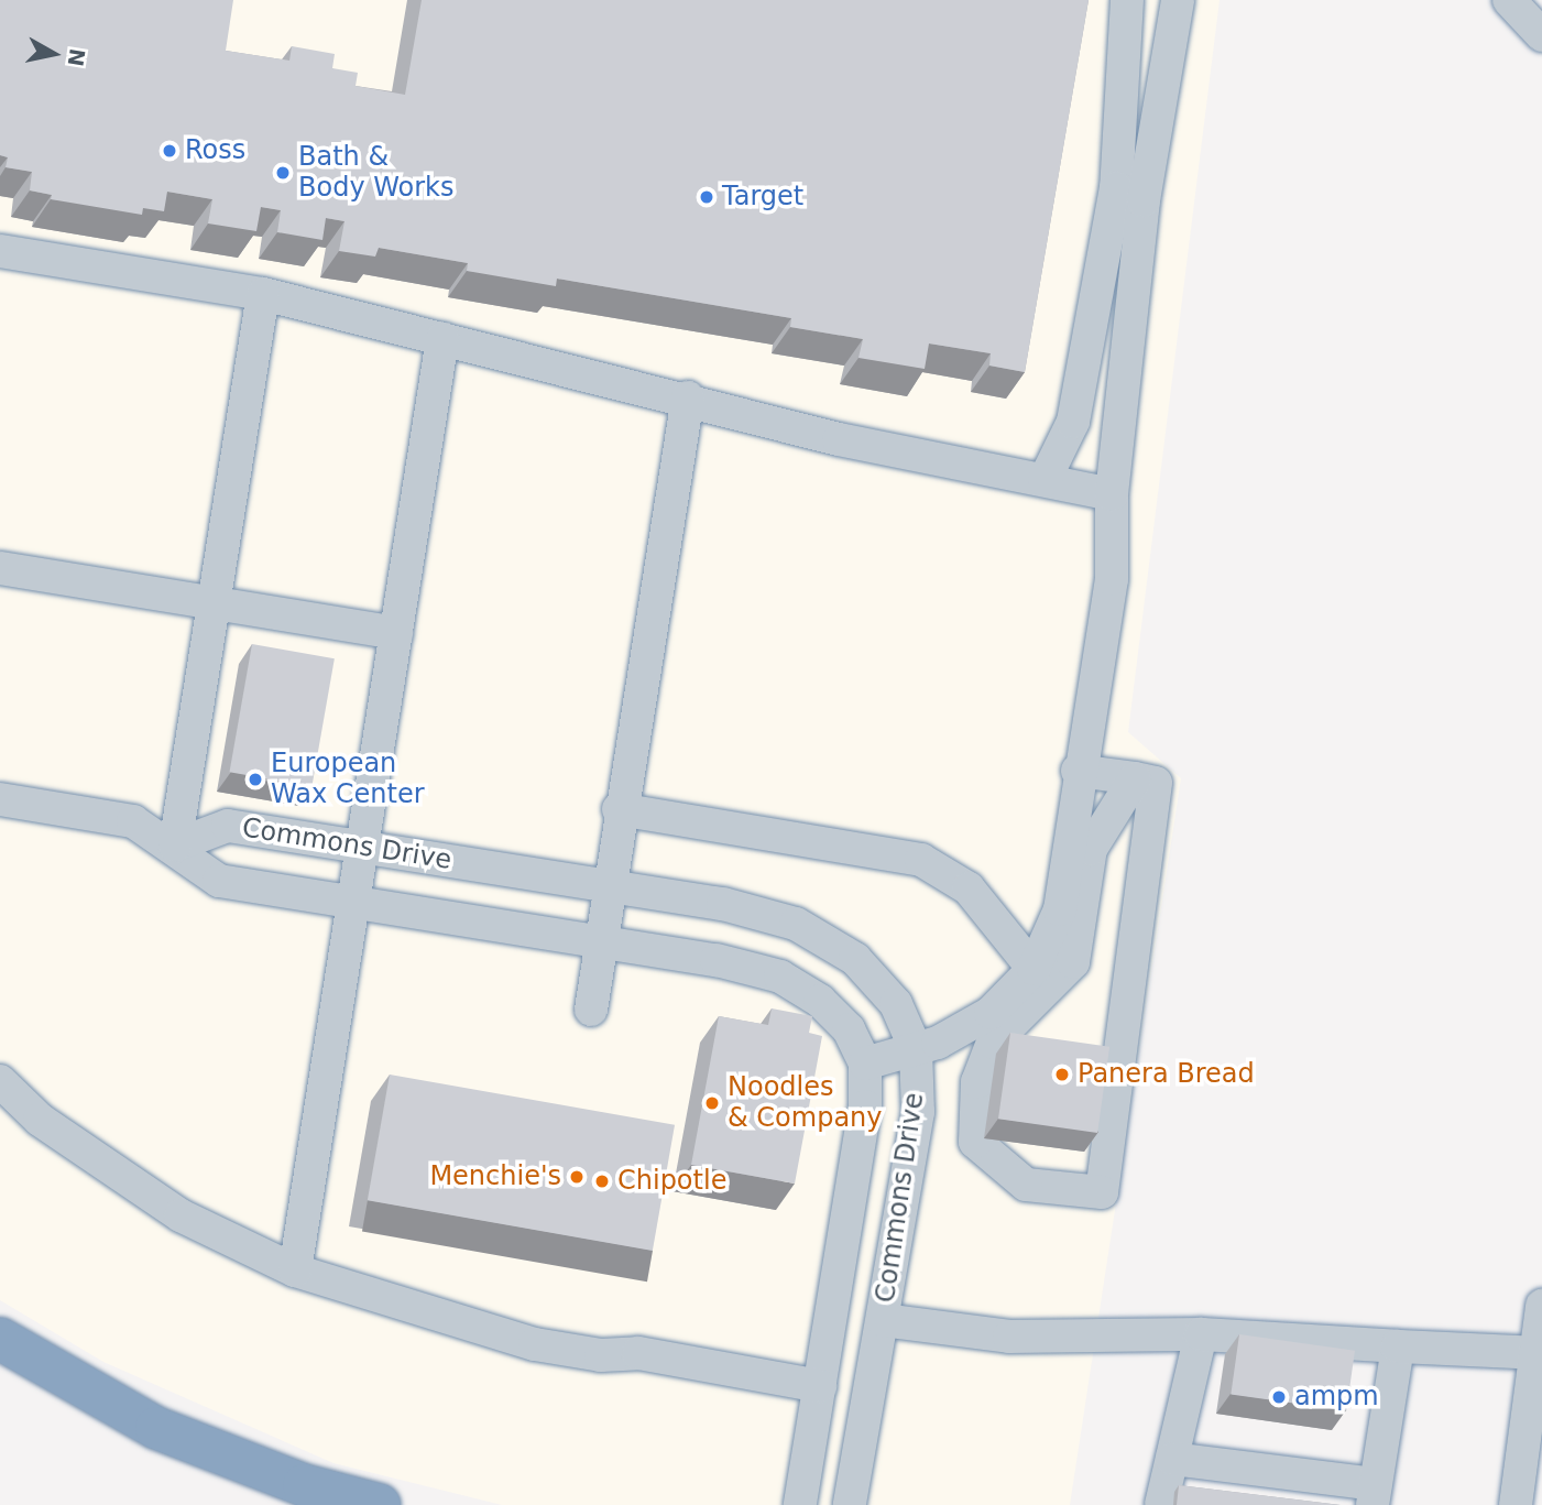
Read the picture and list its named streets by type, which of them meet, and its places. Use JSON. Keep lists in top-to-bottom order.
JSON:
{
  "streets": {
    "street": ["Commons Drive"]
  },
  "places": [
    "Ross",
    "Bath & Body Works",
    "Target",
    "European Wax Center",
    "Panera Bread",
    "Noodles & Company",
    "Menchie's",
    "Chipotle",
    "ampm"
  ],
  "north": "right"
}
